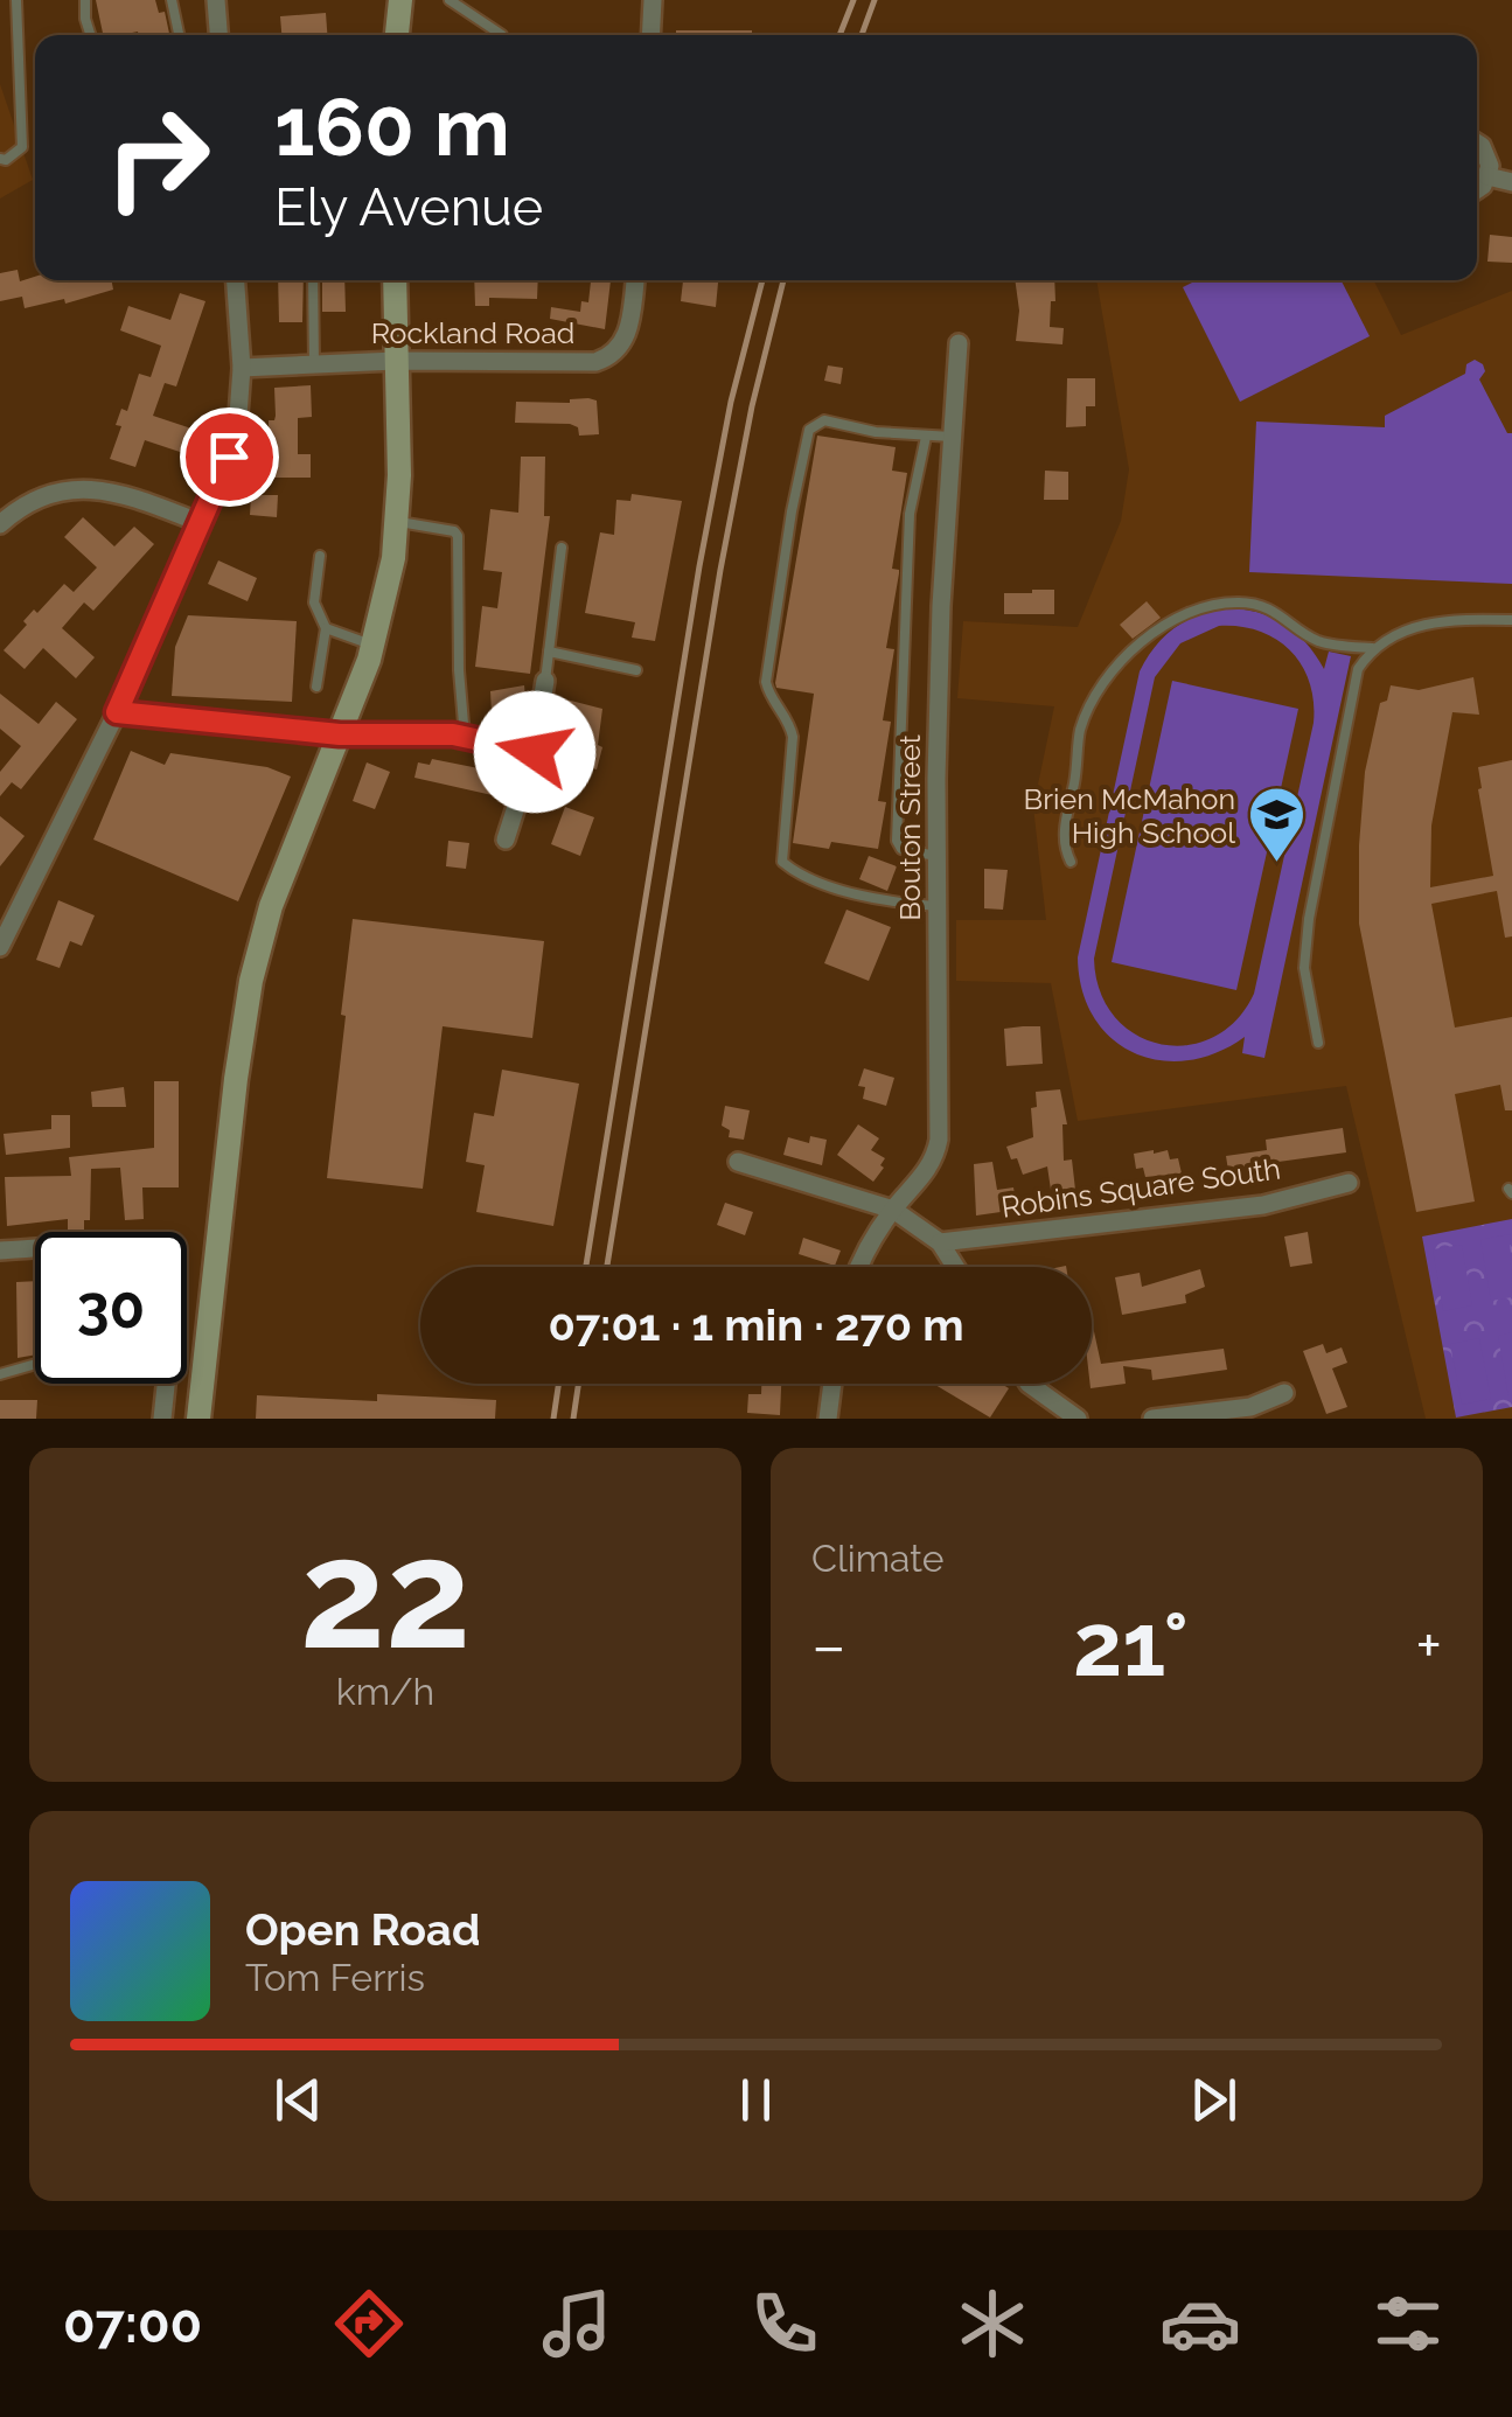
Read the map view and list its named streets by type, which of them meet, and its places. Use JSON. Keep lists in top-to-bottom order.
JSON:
{
  "streets": {
    "street": ["Rockland Road", "Bouton Street", "Robins Square South"]
  },
  "places": {
    "school or university": ["Brien McMahon High School"]
  },
  "page": {
    "turn": ["160 m", "Ely Avenue"],
    "limit": "30",
    "trip": "07:01 · 1 min · 270 m",
    "tile": [
      ["22", "km/h"],
      "Climate"
    ],
    "heat": ["−", "21°", "+"],
    "song": ["Open Road", "Tom Ferris"],
    "tabs": "07:00"
  }
}
